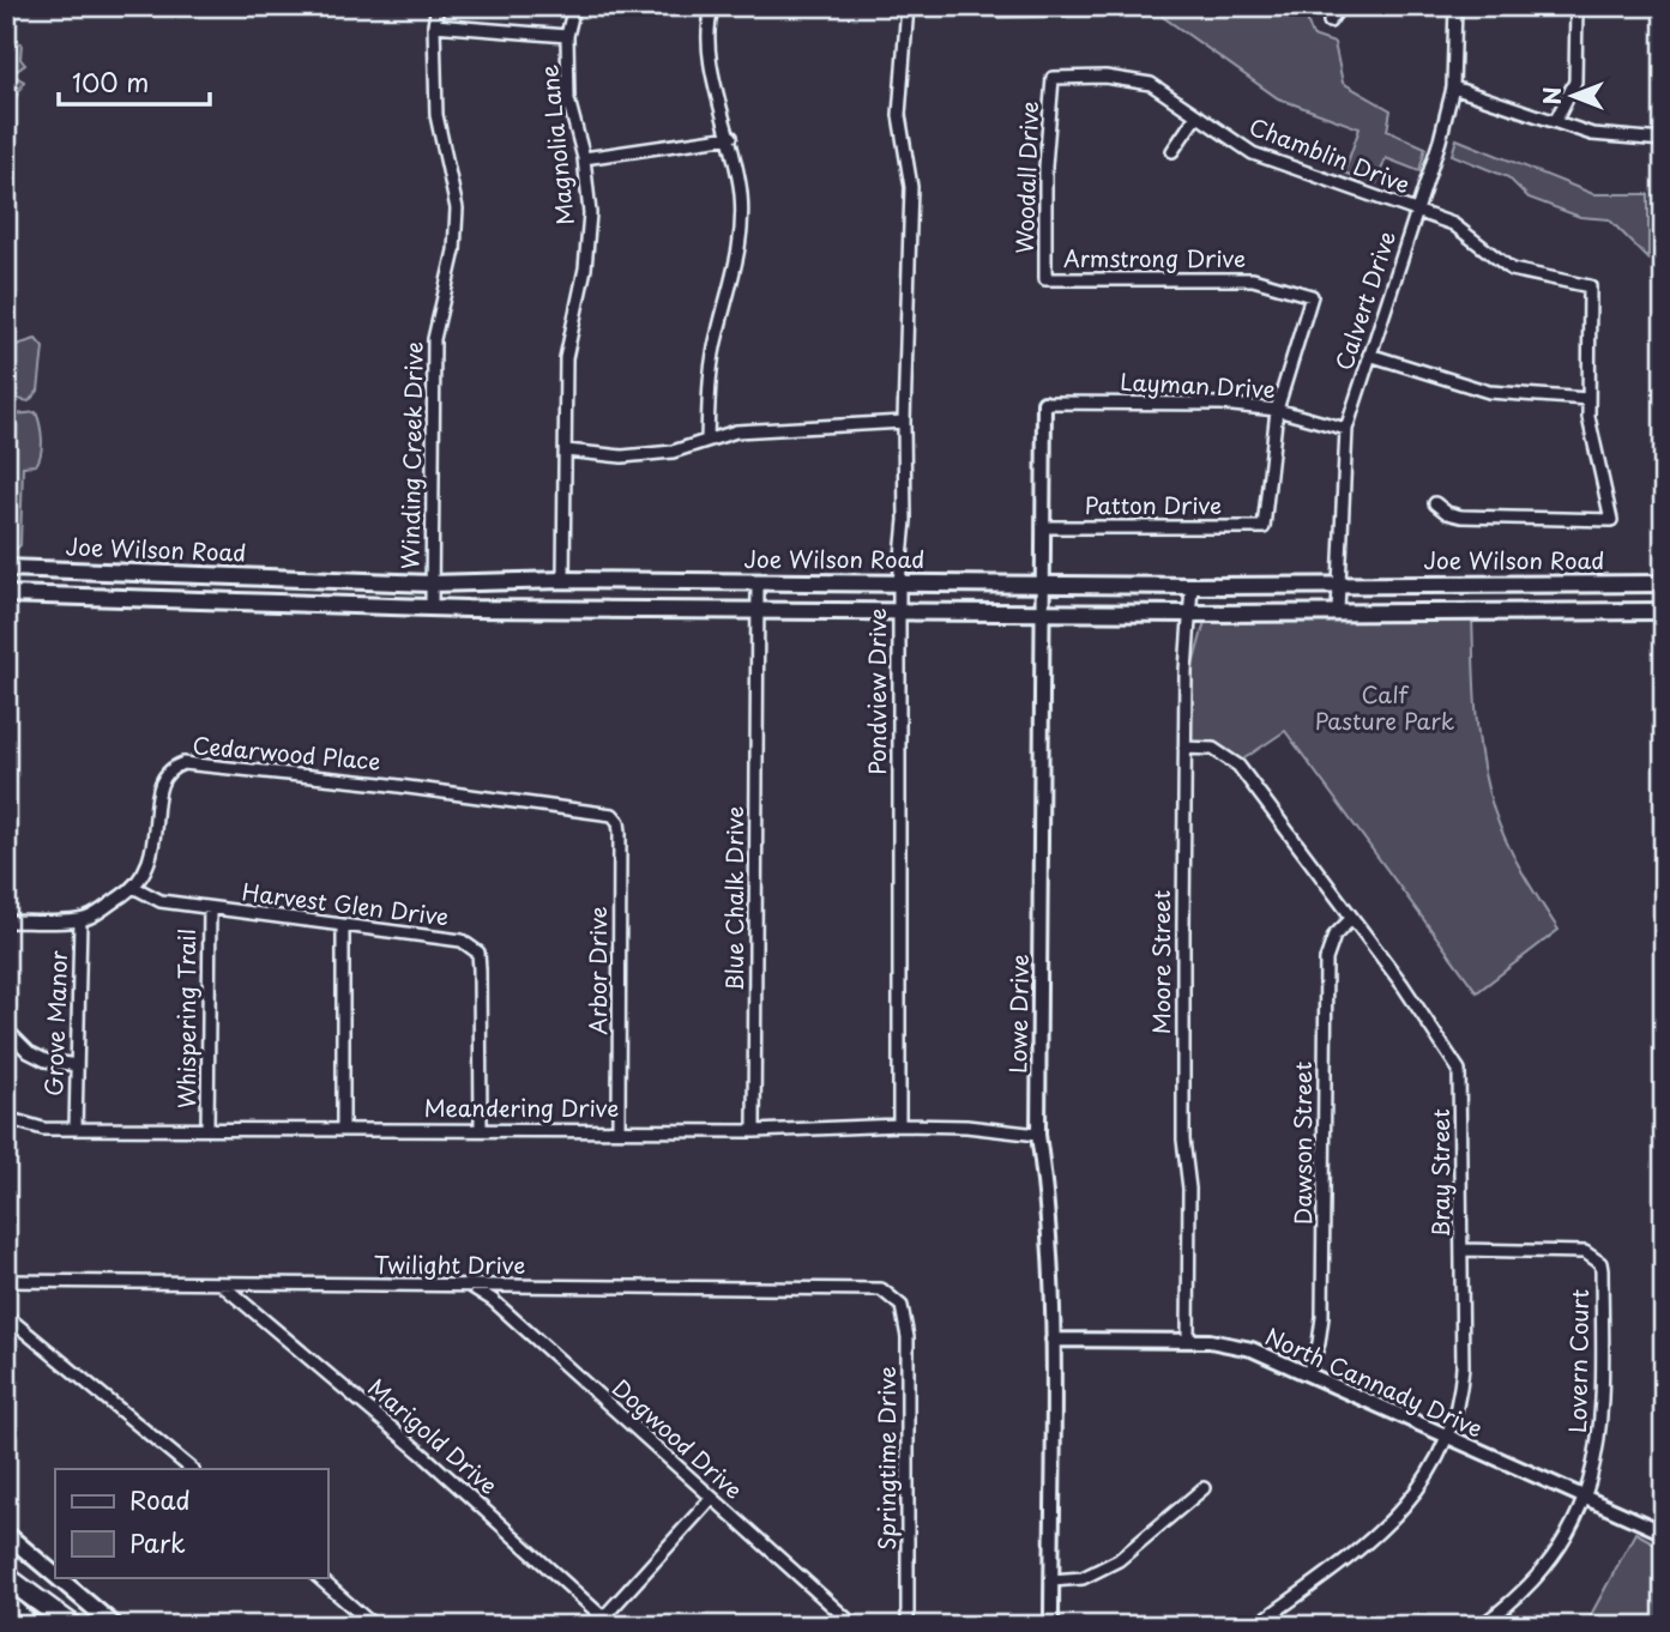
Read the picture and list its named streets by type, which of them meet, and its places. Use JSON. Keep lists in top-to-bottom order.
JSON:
{
  "streets": {
    "main road": ["Joe Wilson Road"],
    "street": [
      "Magnolia Lane",
      "Chamblin Drive",
      "Woodall Drive",
      "Armstrong Drive",
      "Calvert Drive",
      "Layman Drive",
      "Winding Creek Drive",
      "Patton Drive",
      "Pondview Drive",
      "Cedarwood Place",
      "Blue Chalk Drive",
      "Harvest Glen Drive",
      "Moore Street",
      "Arbor Drive",
      "Lowe Drive",
      "Whispering Trail",
      "Grove Manor",
      "Meandering Drive",
      "Dawson Street",
      "Bray Street",
      "Twilight Drive",
      "Lovern Court",
      "North Cannady Drive",
      "Marigold Drive",
      "Dogwood Drive",
      "Springtime Drive"
    ]
  },
  "crossings": [
    ["Magnolia Lane", "Joe Wilson Road"],
    ["Chamblin Drive", "Woodall Drive"],
    ["Chamblin Drive", "Calvert Drive"],
    ["Woodall Drive", "Armstrong Drive"],
    ["Armstrong Drive", "Layman Drive"],
    ["Armstrong Drive", "Patton Drive"],
    ["Calvert Drive", "Layman Drive"],
    ["Calvert Drive", "Joe Wilson Road"],
    ["Layman Drive", "Patton Drive"],
    ["Layman Drive", "Lowe Drive"],
    ["Winding Creek Drive", "Joe Wilson Road"],
    ["Patton Drive", "Lowe Drive"],
    ["Joe Wilson Road", "Pondview Drive"],
    ["Joe Wilson Road", "Blue Chalk Drive"],
    ["Joe Wilson Road", "Moore Street"],
    ["Joe Wilson Road", "Lowe Drive"],
    ["Pondview Drive", "Meandering Drive"],
    ["Cedarwood Place", "Harvest Glen Drive"],
    ["Cedarwood Place", "Arbor Drive"],
    ["Cedarwood Place", "Grove Manor"],
    ["Blue Chalk Drive", "Meandering Drive"],
    ["Harvest Glen Drive", "Whispering Trail"],
    ["Harvest Glen Drive", "Meandering Drive"],
    ["Moore Street", "Bray Street"],
    ["Moore Street", "North Cannady Drive"],
    ["Arbor Drive", "Meandering Drive"],
    ["Lowe Drive", "Meandering Drive"],
    ["Lowe Drive", "North Cannady Drive"],
    ["Whispering Trail", "Meandering Drive"],
    ["Grove Manor", "Meandering Drive"],
    ["Dawson Street", "Bray Street"],
    ["Dawson Street", "North Cannady Drive"],
    ["Bray Street", "Lovern Court"],
    ["Bray Street", "North Cannady Drive"],
    ["Twilight Drive", "Marigold Drive"],
    ["Twilight Drive", "Dogwood Drive"],
    ["Twilight Drive", "Springtime Drive"],
    ["Lovern Court", "North Cannady Drive"]
  ],
  "parks": ["Calf Pasture Park"],
  "legend": ["Road", "Park"],
  "scale_bar": "100 m",
  "north": "left"
}
